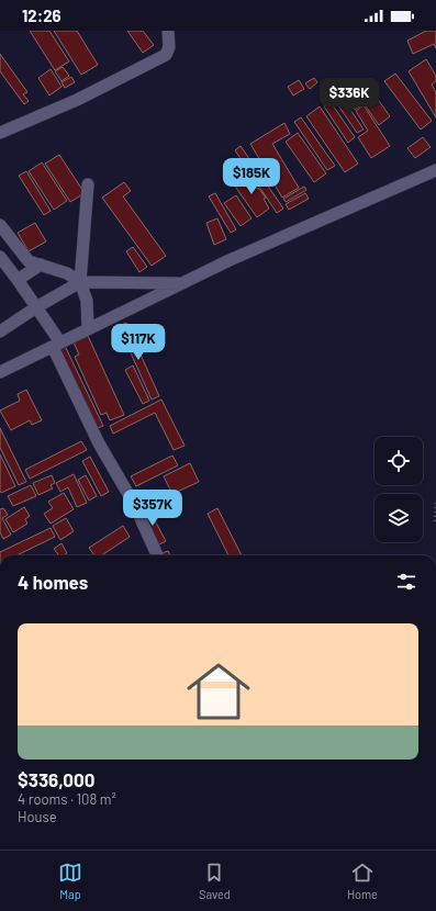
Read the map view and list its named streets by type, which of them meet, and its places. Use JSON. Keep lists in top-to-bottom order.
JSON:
{
  "page": {
    "status": "12:26",
    "price": [
      "$336K",
      "$185K",
      "$117K",
      "$357K"
    ],
    "heading": "4 homes",
    "list": [
      {
        "name": "$336,000",
        "note": "4 rooms · 108 m² · House"
      }
    ],
    "tabs": ["Map", "Saved", "Home"]
  }
}
